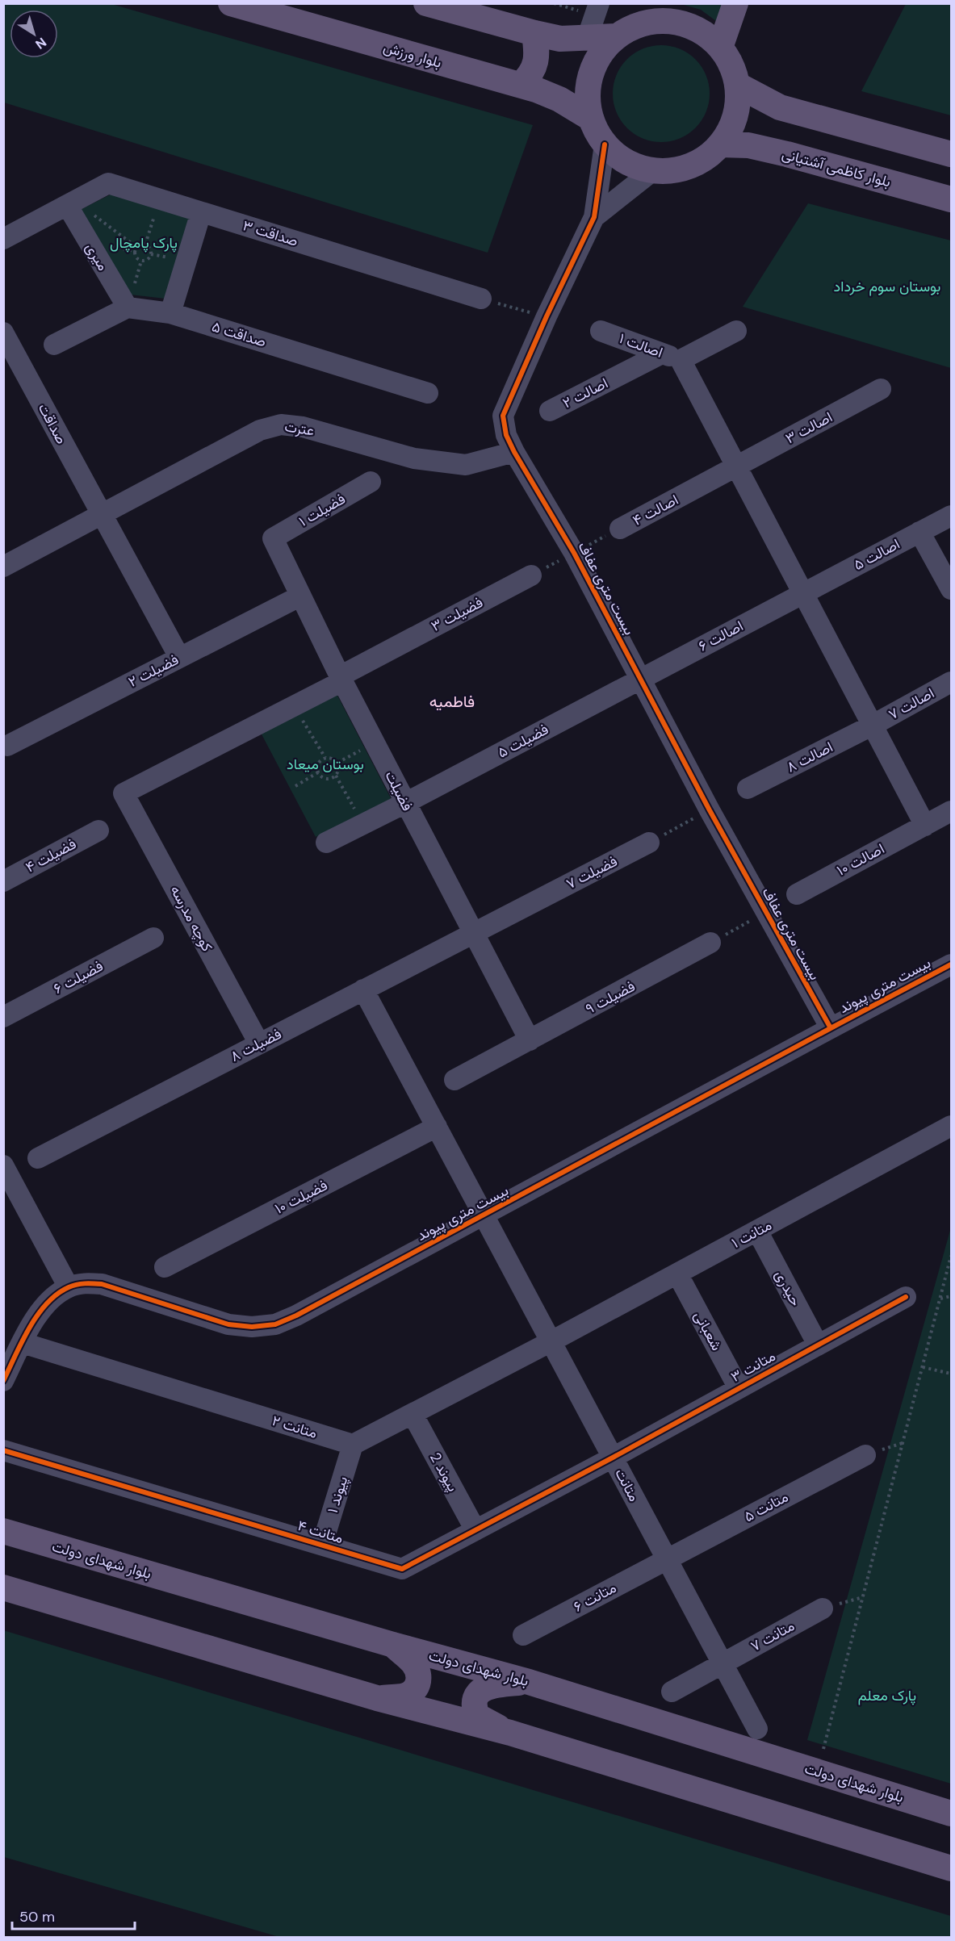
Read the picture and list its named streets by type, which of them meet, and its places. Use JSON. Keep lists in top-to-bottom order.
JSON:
{
  "streets": {
    "main road": ["بلوار ورزش", "بلوار کاظمی آشتیانی", "بلوار شهدای دولت"],
    "street": [
      "صداقت ۳",
      "میری",
      "صداقت ۵",
      "اصالت ۱",
      "اصالت ۲",
      "صداقت",
      "اصالت ۳",
      "عترت",
      "فضیلت ۱",
      "اصالت ۴",
      "اصالت ۵",
      "بیست متری عفاف",
      "فضیلت ۳",
      "اصالت ۶",
      "فضیلت ۲",
      "اصالت ۷",
      "فضیلت ۵",
      "اصالت ۸",
      "فضیلت",
      "فضیلت ۴",
      "اصالت ۱۰",
      "فضیلت ۷",
      "کوچه مدرسه",
      "فضیلت ۶",
      "بیست متری پیوند",
      "فضیلت ۹",
      "فضیلت ۸",
      "فضیلت ۱۰",
      "متانت ۱",
      "حیدری",
      "شعبانی",
      "متانت ۳",
      "متانت ۲",
      "پیوند 2",
      "متانت",
      "پیوند ۱",
      "متانت ۵",
      "متانت ۴",
      "متانت ۶",
      "متانت ۷"
    ]
  },
  "crossings": [
    ["بلوار ورزش", "بلوار کاظمی آشتیانی"],
    ["بلوار ورزش", "بیست متری عفاف"],
    ["بلوار کاظمی آشتیانی", "بیست متری عفاف"],
    ["صداقت ۳", "میری"],
    ["میری", "صداقت ۵"],
    ["اصالت ۱", "اصالت ۲"],
    ["صداقت", "عترت"],
    ["اصالت ۳", "اصالت ۴"],
    ["عترت", "بیست متری عفاف"],
    ["فضیلت ۱", "فضیلت"],
    ["اصالت ۴", "بیست متری عفاف"],
    ["اصالت ۵", "اصالت ۶"],
    ["بیست متری عفاف", "اصالت ۶"],
    ["بیست متری عفاف", "فضیلت ۵"],
    ["بیست متری عفاف", "بیست متری پیوند"],
    ["فضیلت ۳", "فضیلت"],
    ["فضیلت ۳", "کوچه مدرسه"],
    ["اصالت ۶", "فضیلت ۵"],
    ["فضیلت ۲", "فضیلت"],
    ["اصالت ۷", "اصالت ۸"],
    ["فضیلت ۵", "فضیلت"],
    ["فضیلت", "فضیلت ۷"],
    ["فضیلت", "فضیلت ۹"],
    ["فضیلت", "فضیلت ۸"],
    ["فضیلت ۷", "فضیلت ۸"],
    ["کوچه مدرسه", "فضیلت ۸"],
    ["بیست متری پیوند", "متانت ۲"],
    ["بیست متری پیوند", "متانت"],
    ["متانت ۱", "حیدری"],
    ["متانت ۱", "شعبانی"],
    ["متانت ۱", "متانت"],
    ["حیدری", "متانت ۳"],
    ["شعبانی", "متانت ۳"],
    ["متانت ۳", "متانت"],
    ["متانت ۳", "متانت ۴"],
    ["متانت ۲", "پیوند ۱"],
    ["پیوند 2", "متانت ۴"],
    ["متانت", "متانت ۵"],
    ["متانت", "متانت ۴"],
    ["متانت", "متانت ۶"],
    ["متانت", "متانت ۷"],
    ["پیوند ۱", "متانت ۴"],
    ["متانت ۵", "متانت ۶"]
  ],
  "districts": ["فاطمیه"],
  "parks": [
    "پارک پامچال",
    "بوستان سوم خرداد",
    "بوستان میعاد",
    "پارک معلم"
  ],
  "scale_bar": "50 m",
  "north": "bottom right"
}
